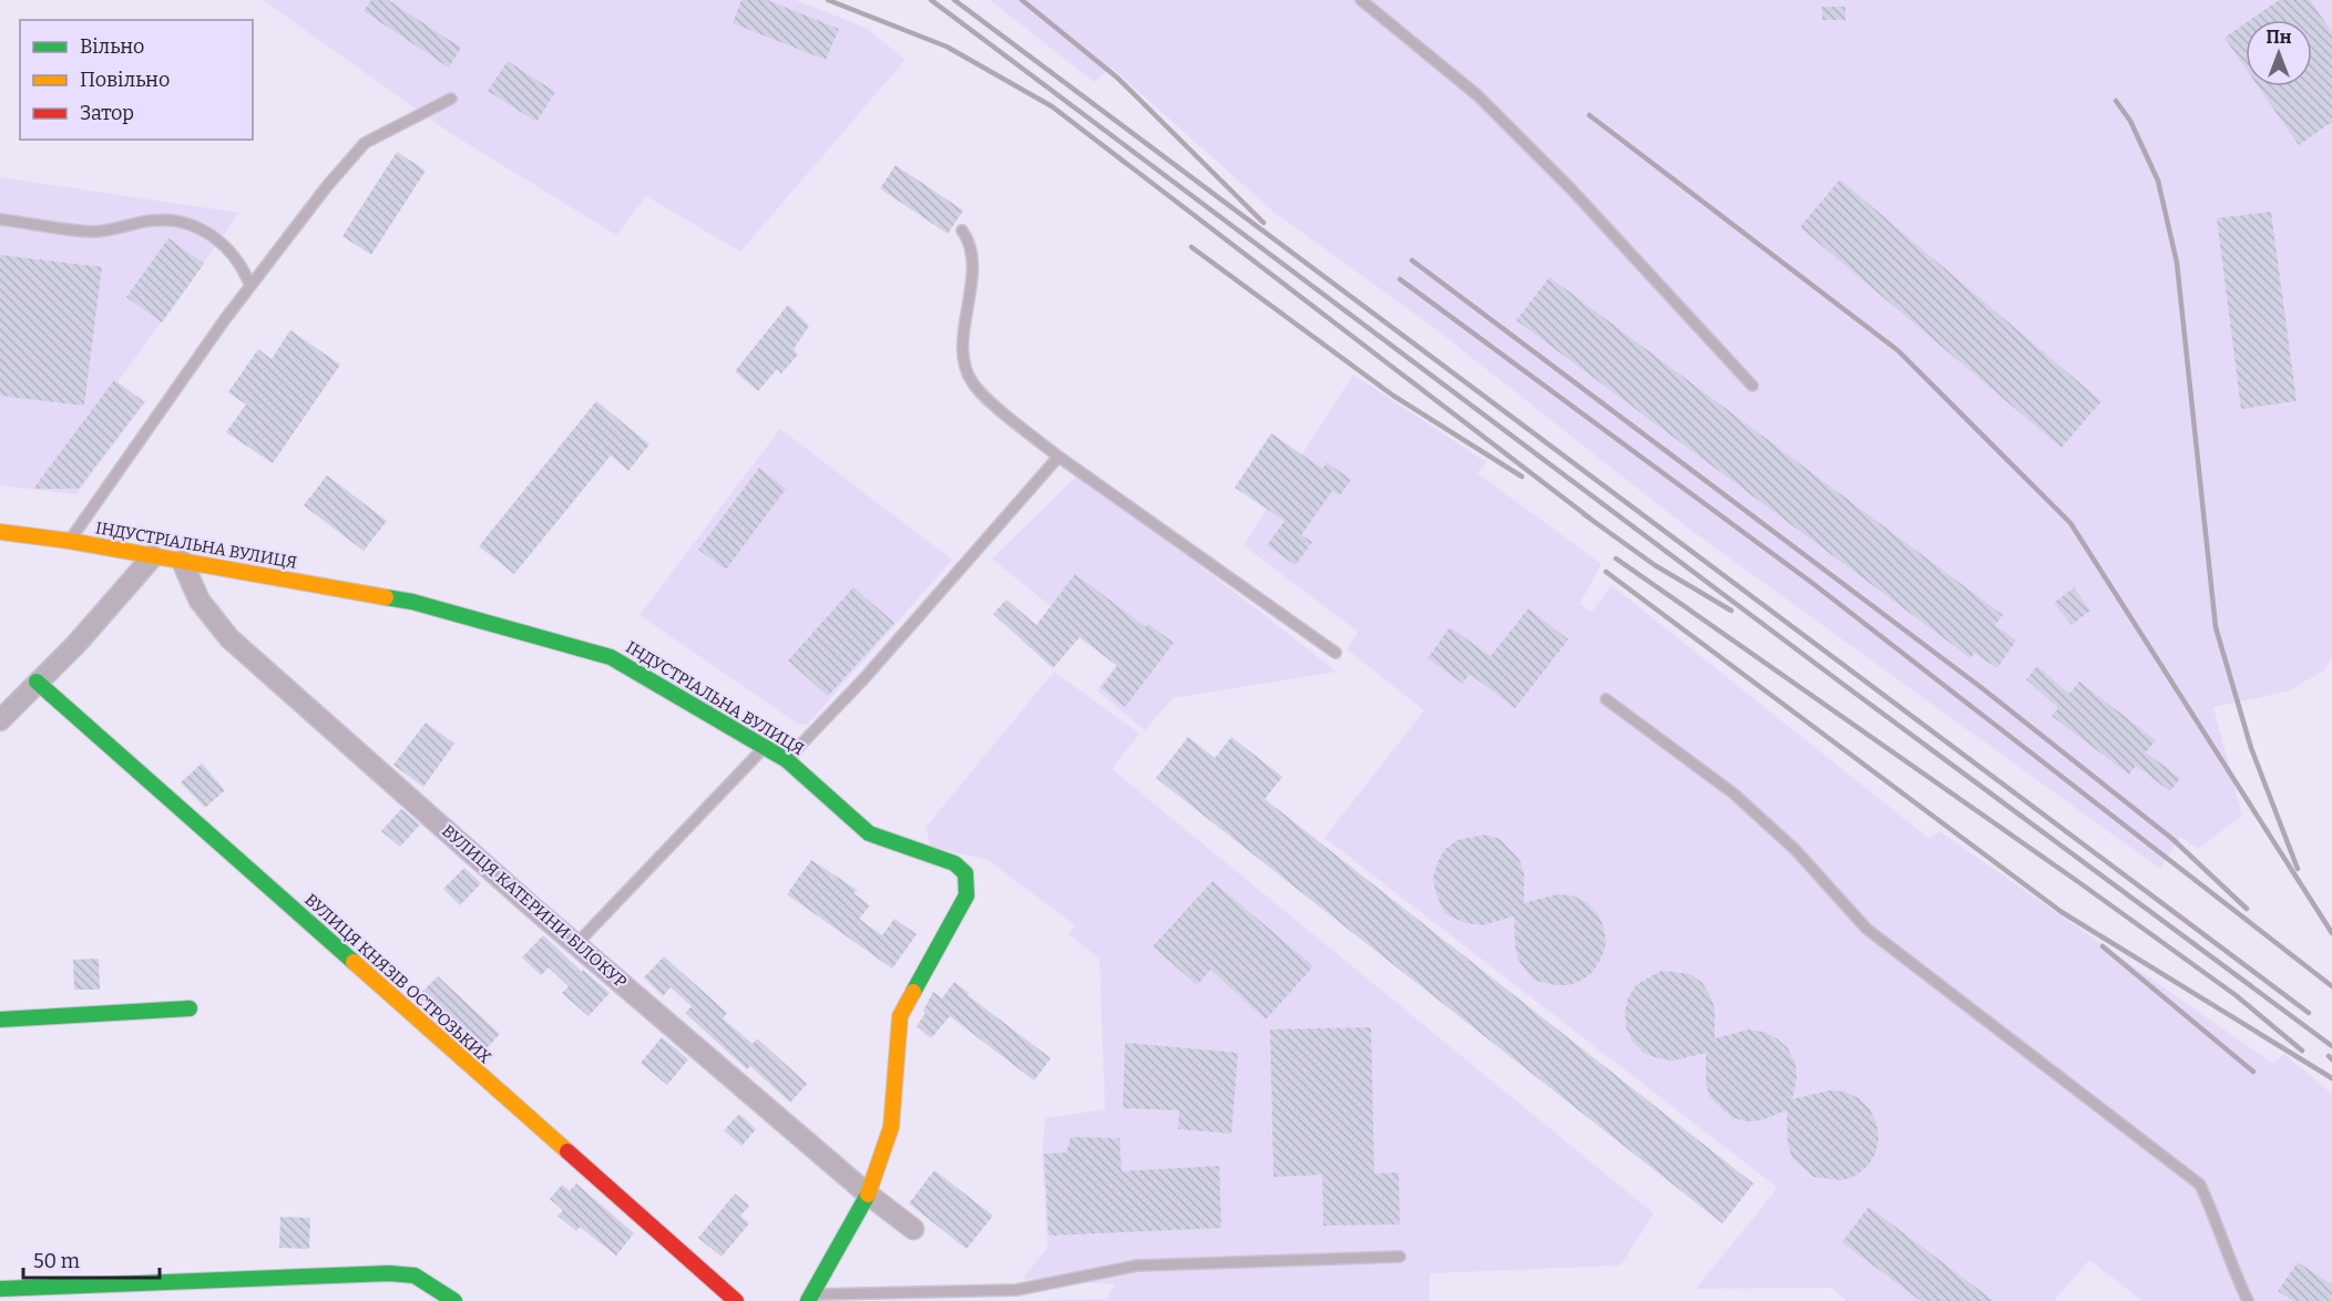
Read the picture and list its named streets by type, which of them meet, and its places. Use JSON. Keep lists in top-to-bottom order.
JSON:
{
  "streets": {
    "street": ["ІНДУСТРІАЛЬНА ВУЛИЦЯ", "ВУЛИЦЯ КАТЕРИНИ БІЛОКУР", "ВУЛИЦЯ КНЯЗІВ ОСТРОЗЬКИХ"]
  },
  "crossings": [
    ["ІНДУСТРІАЛЬНА ВУЛИЦЯ", "ВУЛИЦЯ КАТЕРИНИ БІЛОКУР"]
  ],
  "legend": ["Вільно", "Повільно", "Затор"],
  "scale_bar": "50 m",
  "north": "top"
}
